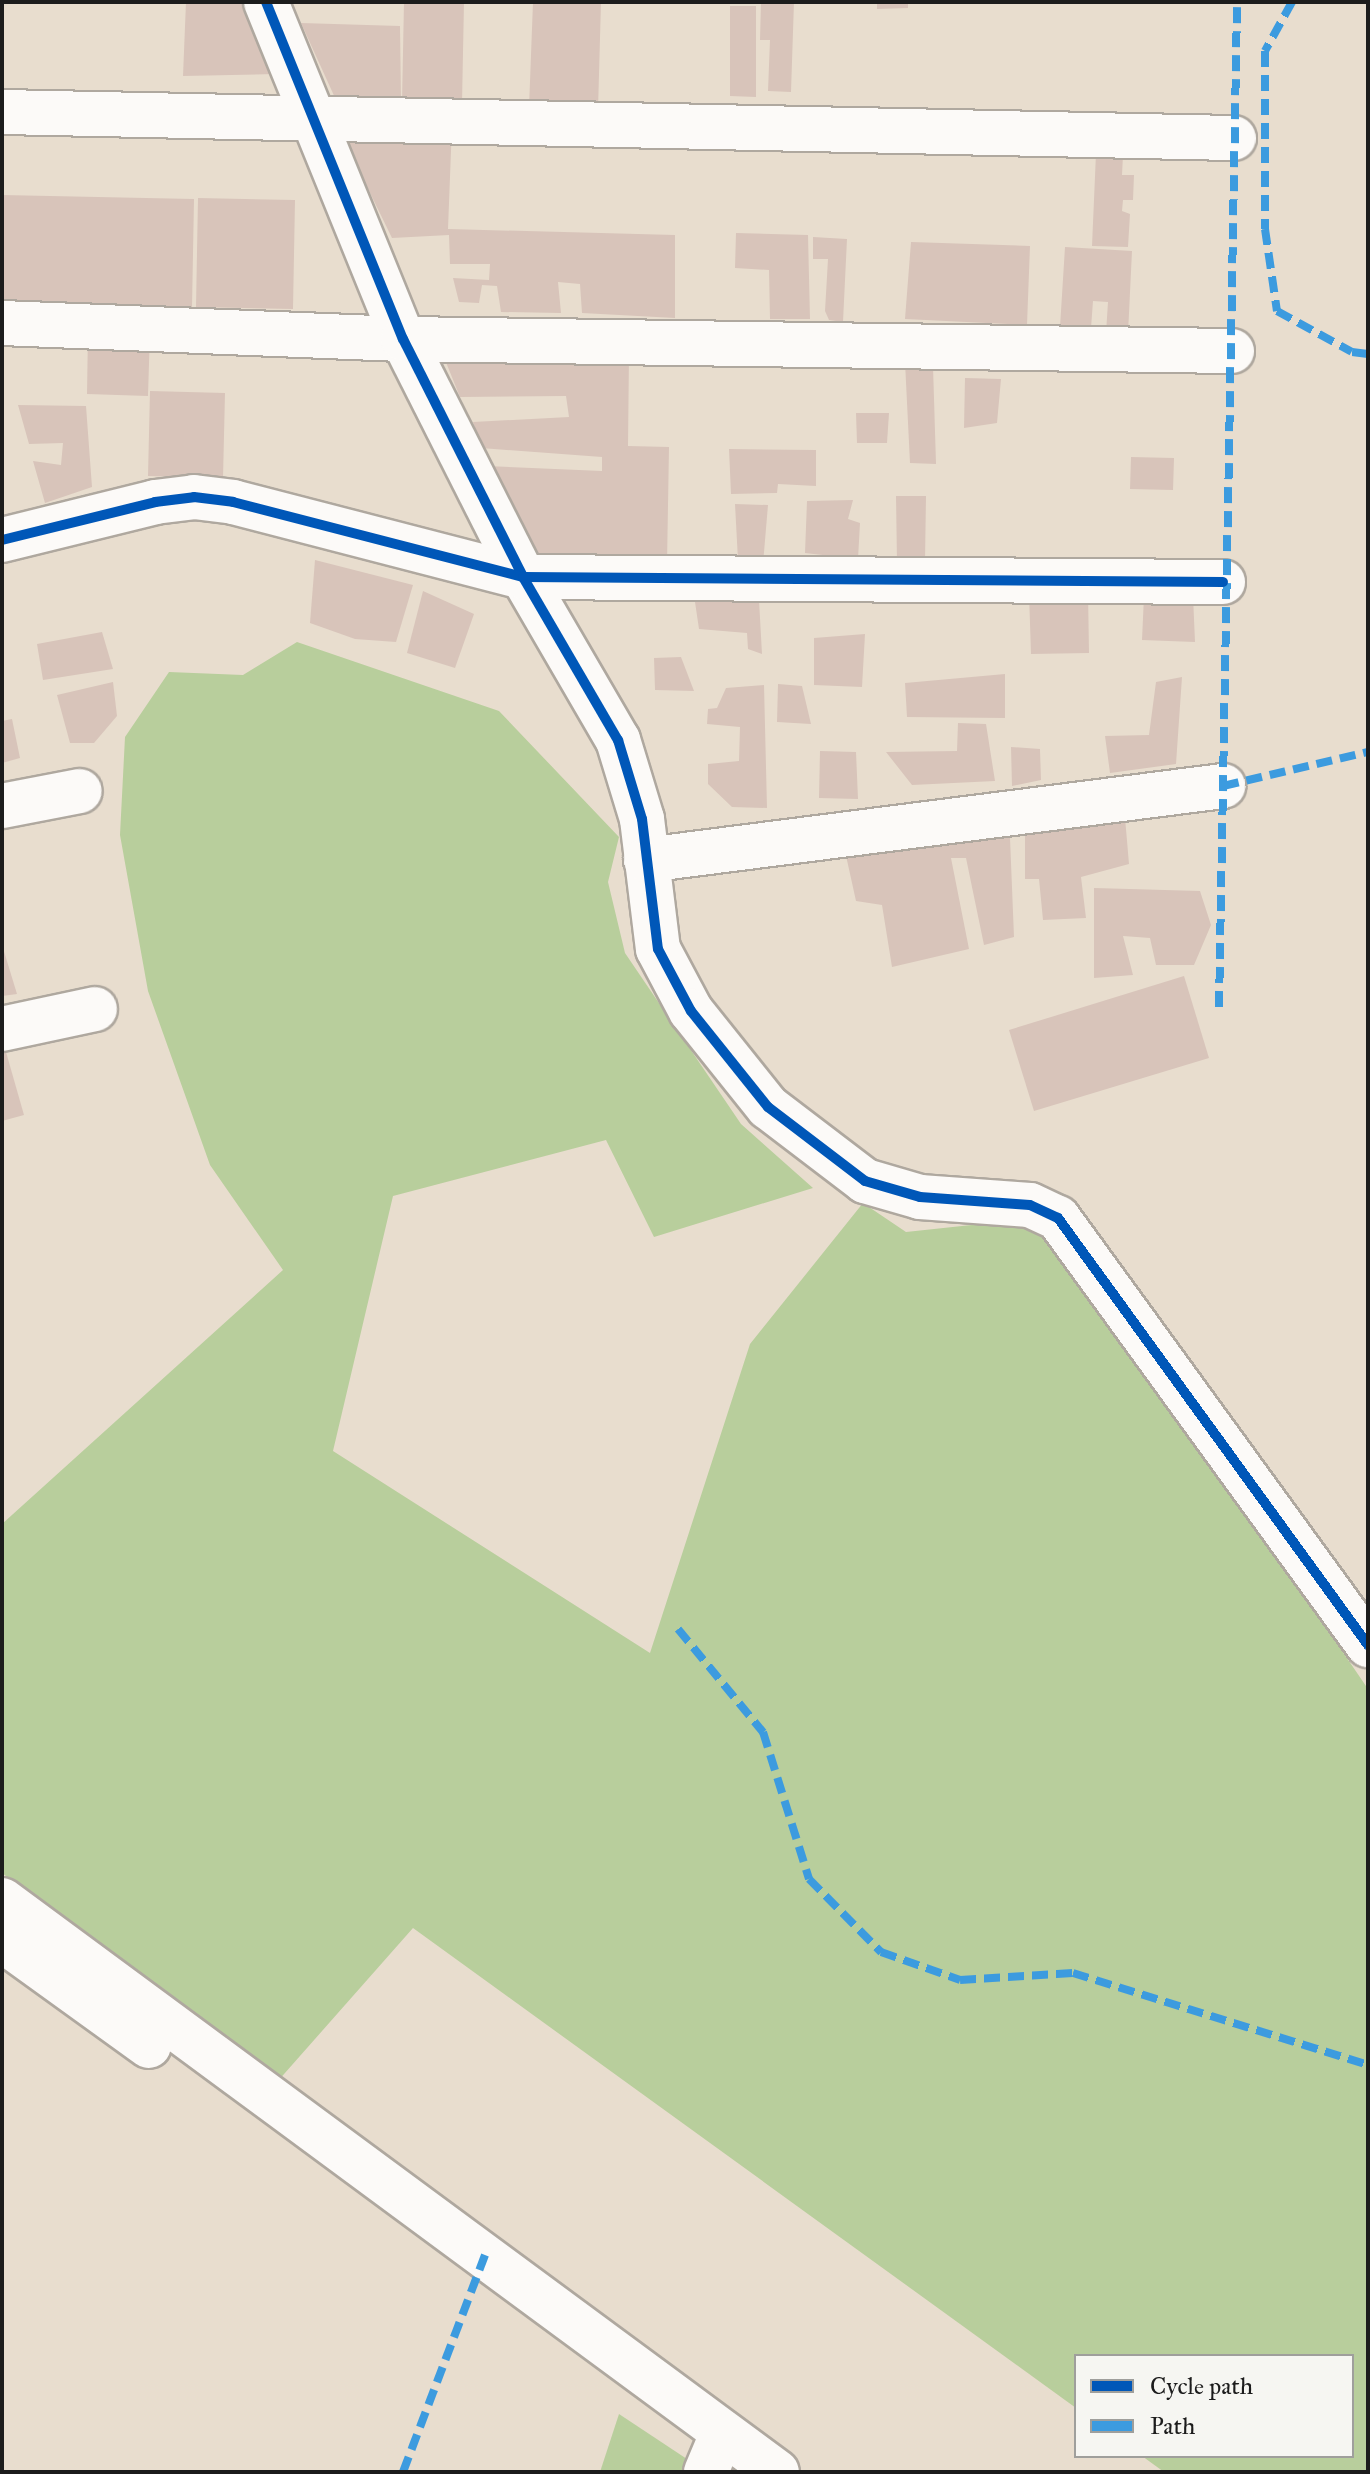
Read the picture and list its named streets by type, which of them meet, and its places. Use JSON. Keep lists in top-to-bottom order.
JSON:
{
  "legend": ["Cycle path", "Path"]
}
